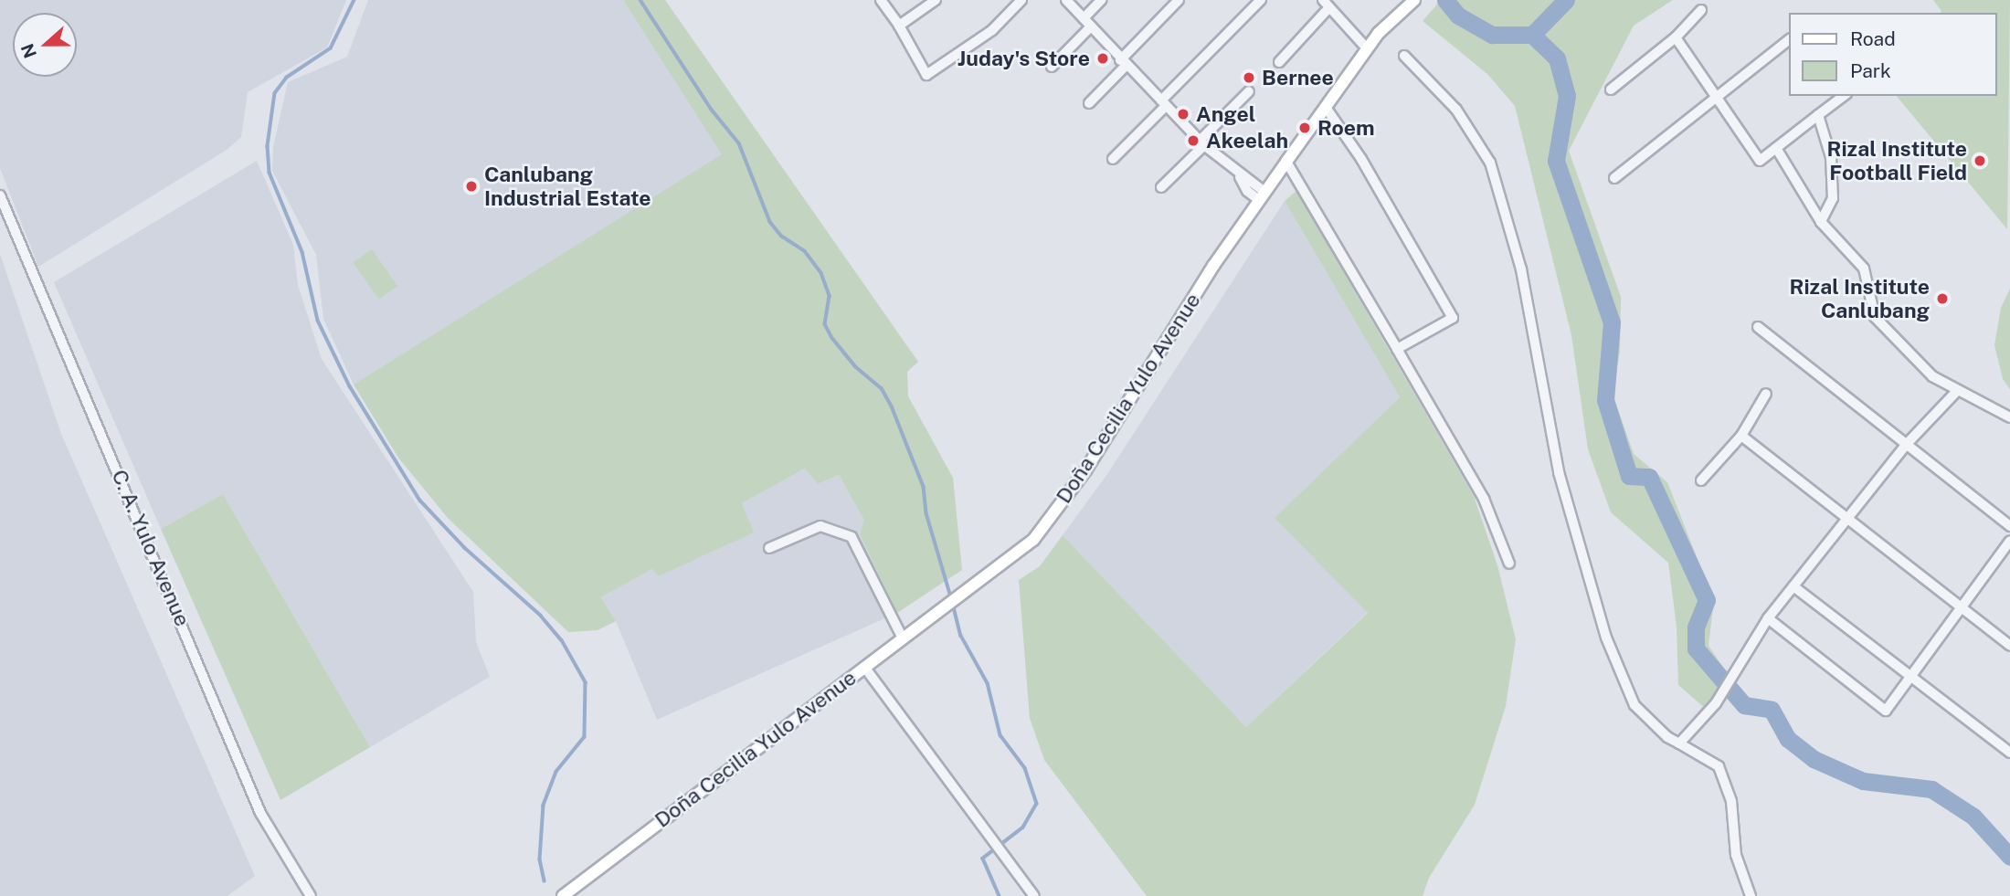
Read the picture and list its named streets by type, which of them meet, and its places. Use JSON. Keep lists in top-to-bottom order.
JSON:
{
  "streets": {
    "main road": ["Doña Cecilia Yulo Avenue"],
    "street": ["C. A. Yulo Avenue"]
  },
  "places": [
    "Juday's Store",
    "Bernee",
    "Angel",
    "Roem",
    "Akeelah",
    "Rizal Institute Football Field",
    "Canlubang Industrial Estate",
    "Rizal Institute Canlubang"
  ],
  "legend": ["Road", "Park"],
  "north": "left"
}
